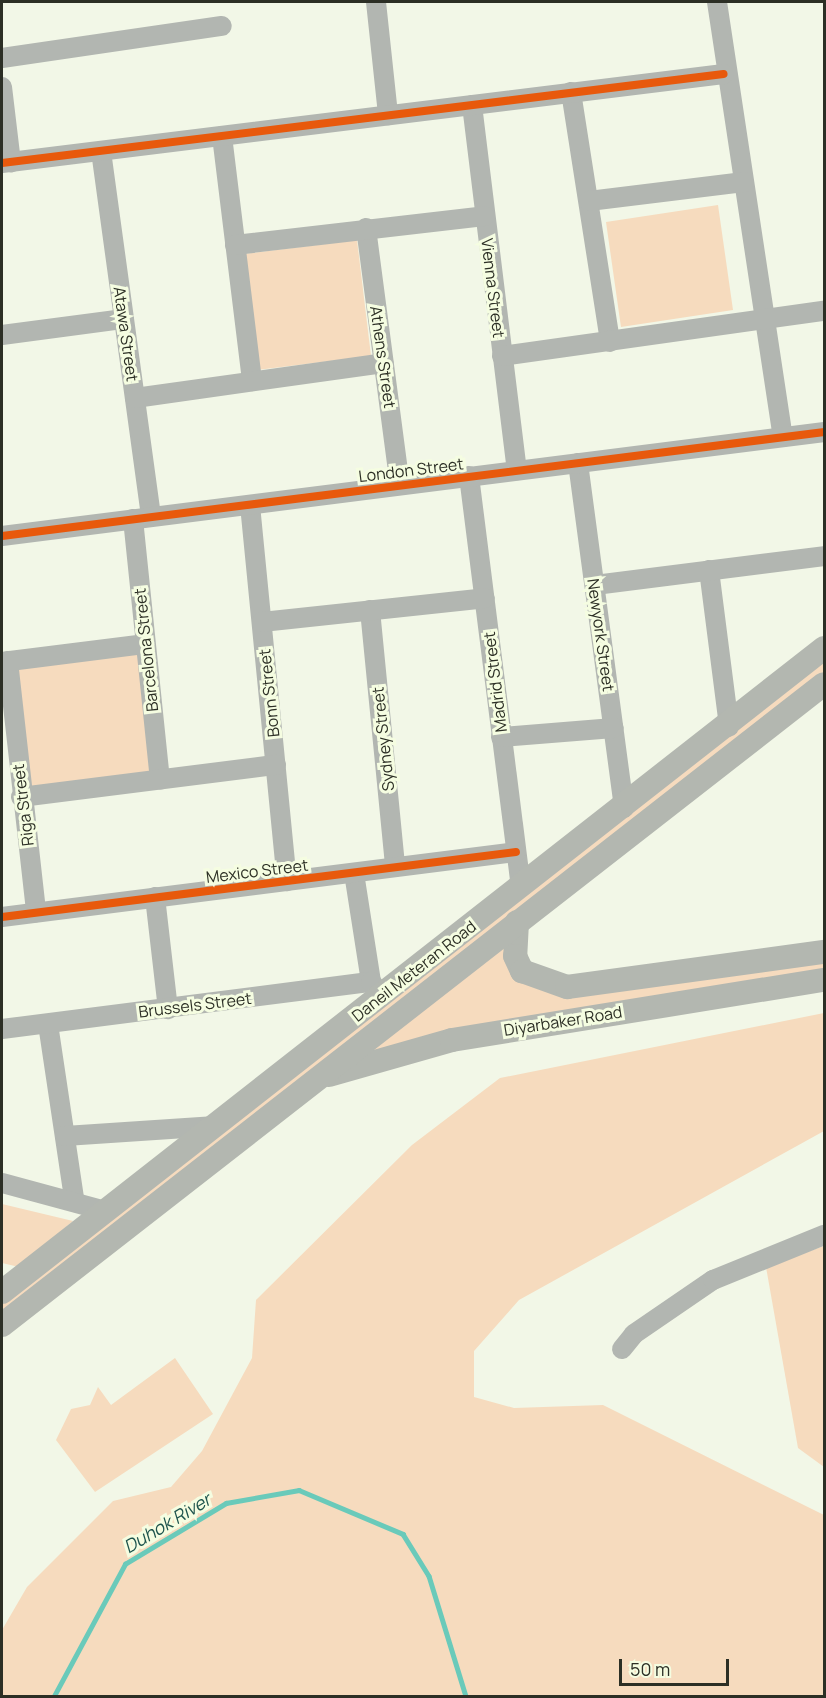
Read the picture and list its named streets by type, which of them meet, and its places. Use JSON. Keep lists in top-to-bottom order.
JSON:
{
  "streets": {
    "main road": ["Daneil Meteran Road", "Diyarbaker Road"],
    "street": [
      "Vienna Street",
      "Atawa Street",
      "Athens Street",
      "London Street",
      "Newyork Street",
      "Barcelona Street",
      "Madrid Street",
      "Bonn Street",
      "Sydney Street",
      "Riga Street",
      "Mexico Street",
      "Brussels Street"
    ]
  },
  "crossings": [
    ["Vienna Street", "London Street"],
    ["Atawa Street", "London Street"],
    ["Atawa Street", "Barcelona Street"],
    ["Athens Street", "London Street"],
    ["London Street", "Newyork Street"],
    ["London Street", "Barcelona Street"],
    ["London Street", "Madrid Street"],
    ["London Street", "Bonn Street"],
    ["Newyork Street", "Daneil Meteran Road"],
    ["Madrid Street", "Mexico Street"],
    ["Madrid Street", "Daneil Meteran Road"],
    ["Bonn Street", "Mexico Street"],
    ["Sydney Street", "Mexico Street"],
    ["Riga Street", "Mexico Street"],
    ["Daneil Meteran Road", "Brussels Street"],
    ["Daneil Meteran Road", "Diyarbaker Road"]
  ],
  "water": ["Duhok River"],
  "scale_bar": "50 m"
}
